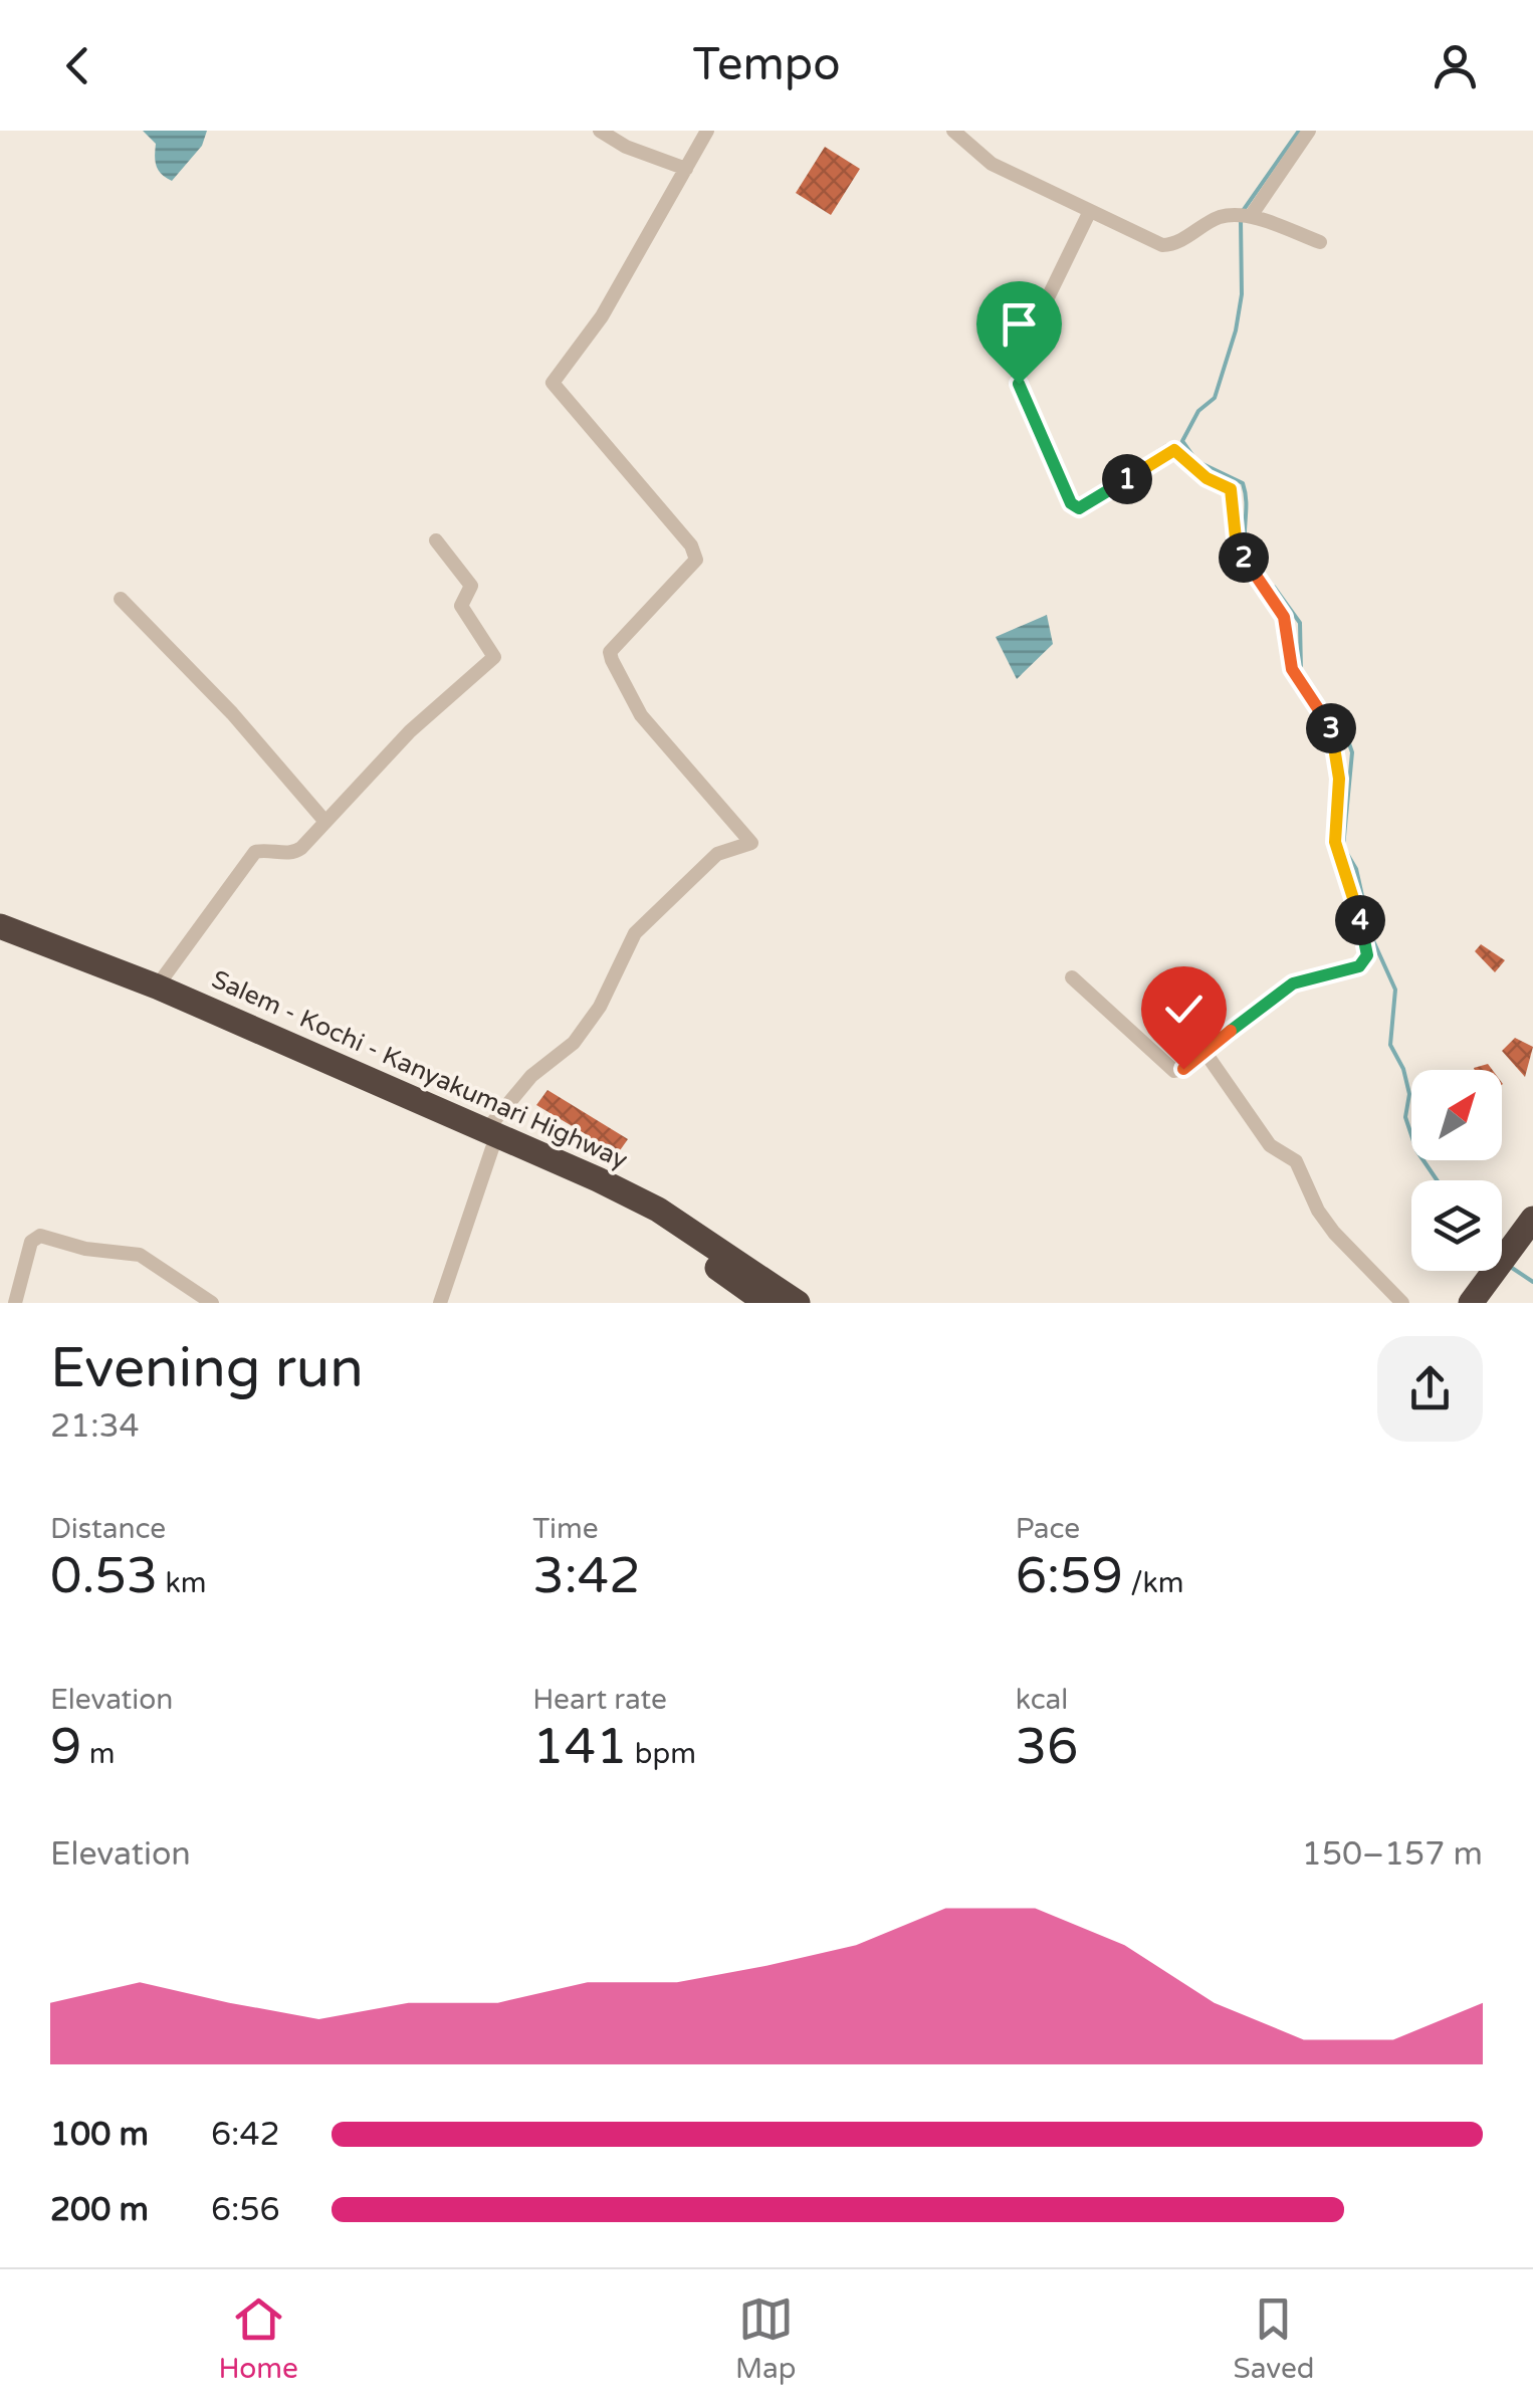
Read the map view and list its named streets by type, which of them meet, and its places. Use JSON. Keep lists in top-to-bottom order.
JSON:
{
  "streets": {
    "highway": ["Salem - Kochi - Kanyakumari Highway"]
  },
  "north": "top right",
  "page": {
    "header": "Tempo",
    "pins": [
      "1",
      "2",
      "3",
      "4"
    ],
    "heading": ["Evening run", "21:34"],
    "stats": [
      ["Distance", "0.53 km"],
      ["Time", "3:42"],
      ["Pace", "6:59 /km"],
      ["Elevation", "9 m"],
      ["Heart rate", "141 bpm"],
      ["kcal", "36"]
    ],
    "chart": ["Elevation", "150–157 m"],
    "list": [
      {
        "name": "100 m",
        "note": "6:42"
      },
      {
        "name": "200 m",
        "note": "6:56"
      }
    ],
    "tabs": ["Home", "Map", "Saved"]
  }
}
